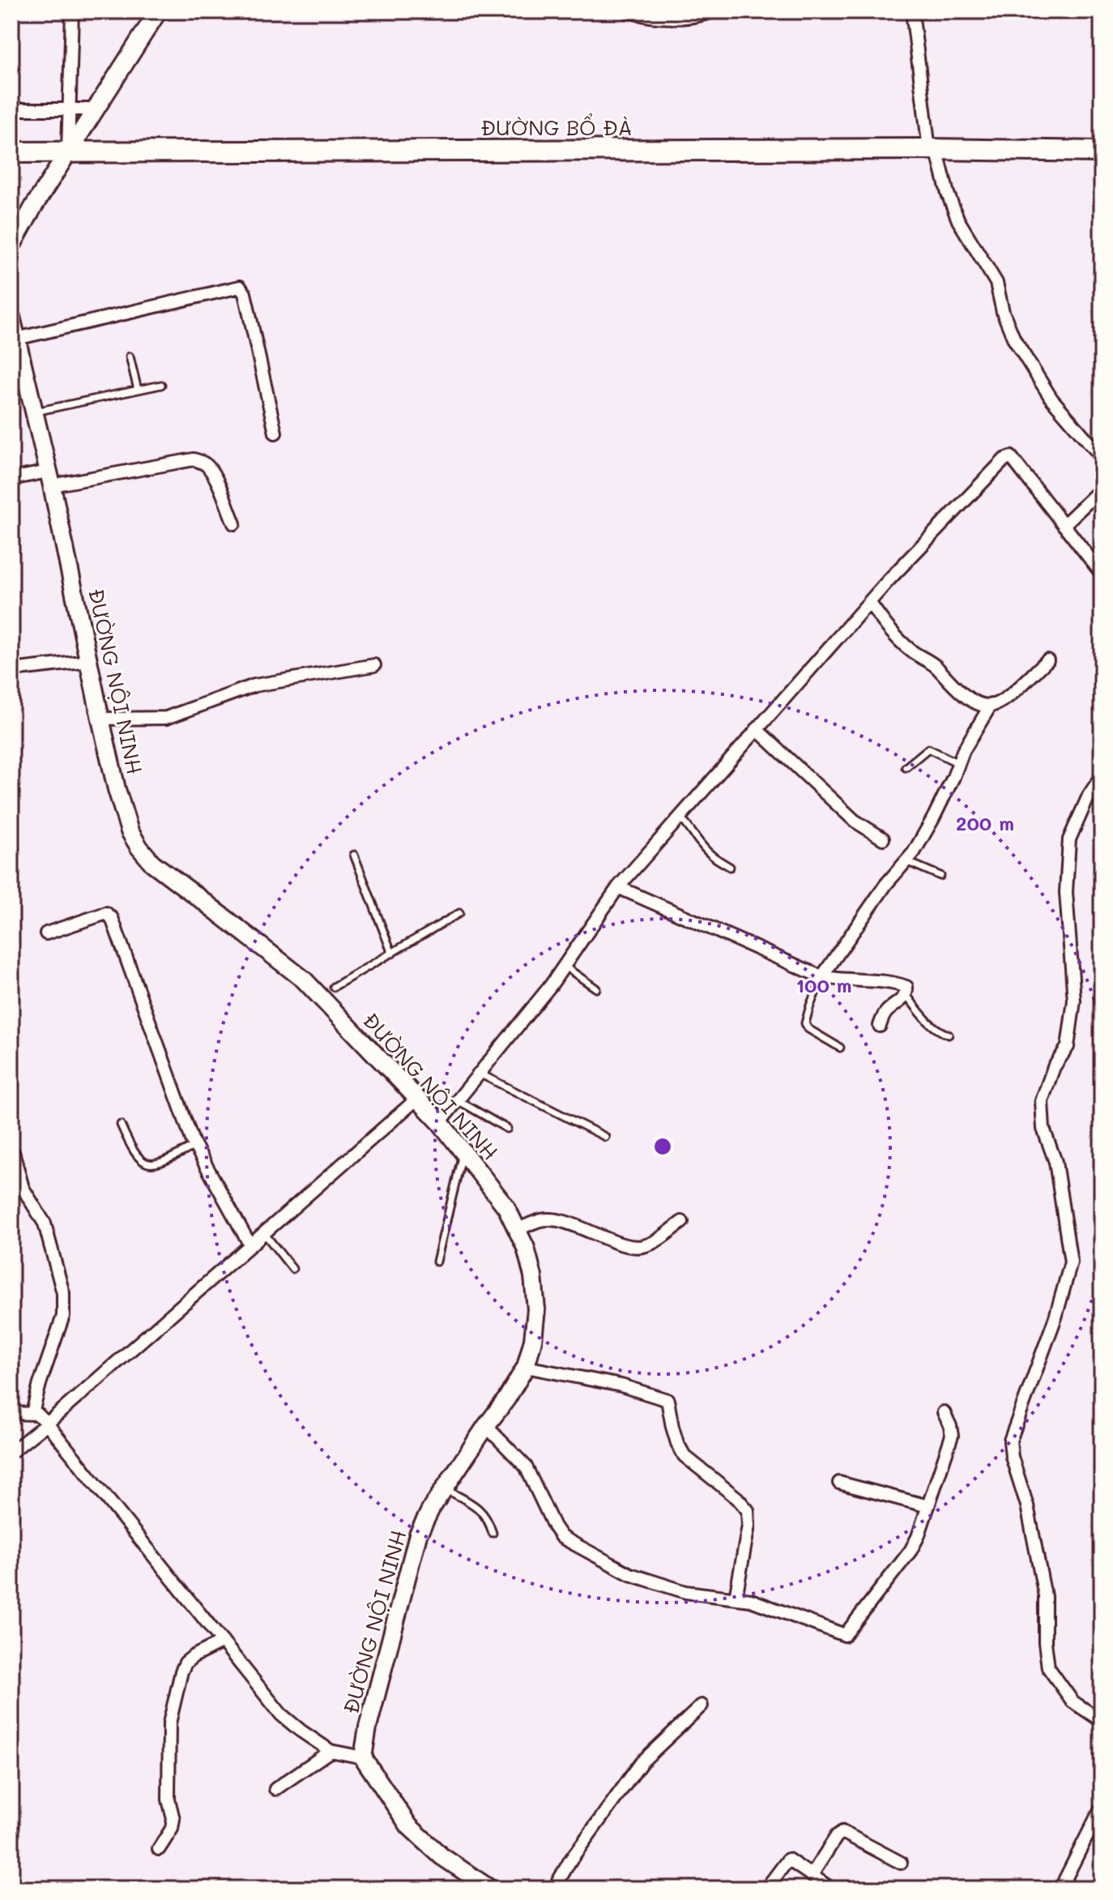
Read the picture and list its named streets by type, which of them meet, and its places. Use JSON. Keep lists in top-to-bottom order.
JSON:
{
  "streets": {
    "main road": ["ĐƯỜNG BỔ ĐÀ"],
    "street": ["ĐƯỜNG NỘI NINH"]
  },
  "rings": ["200 m", "100 m"]
}
